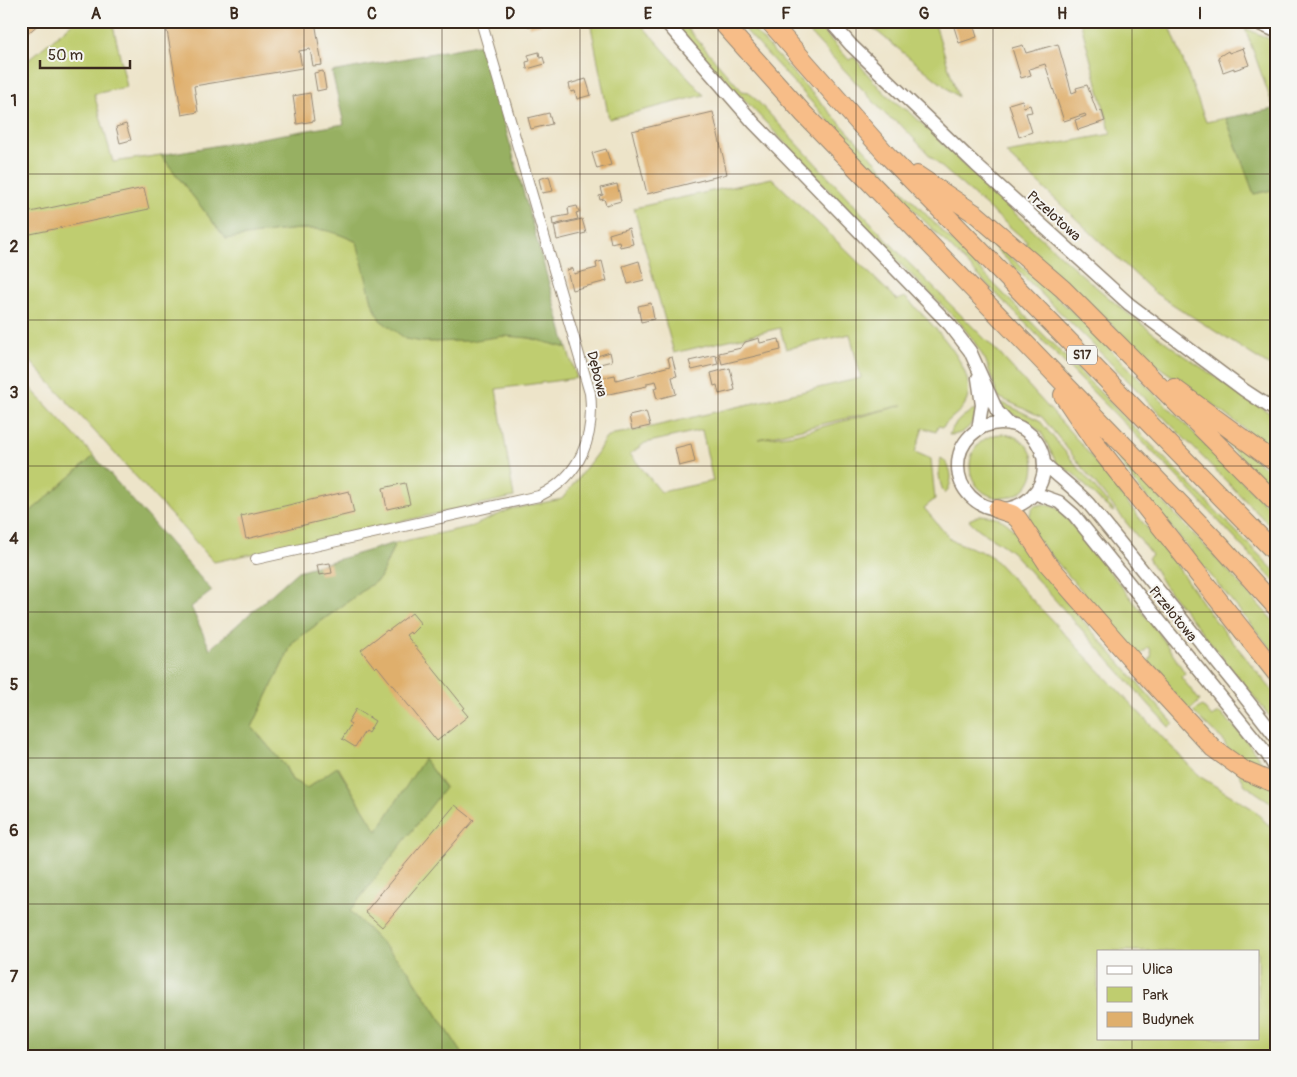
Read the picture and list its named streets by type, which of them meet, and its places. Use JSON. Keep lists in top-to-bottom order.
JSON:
{
  "streets": {
    "highway": ["S17"],
    "street": ["Przelotowa", "Dębowa"]
  },
  "legend": ["Ulica", "Park", "Budynek"],
  "scale_bar": "50 m",
  "grid": {
    "columns": [
      "A",
      "B",
      "C",
      "D",
      "E",
      "F",
      "G",
      "H",
      "I"
    ],
    "rows": [
      "1",
      "2",
      "3",
      "4",
      "5",
      "6",
      "7"
    ]
  }
}
